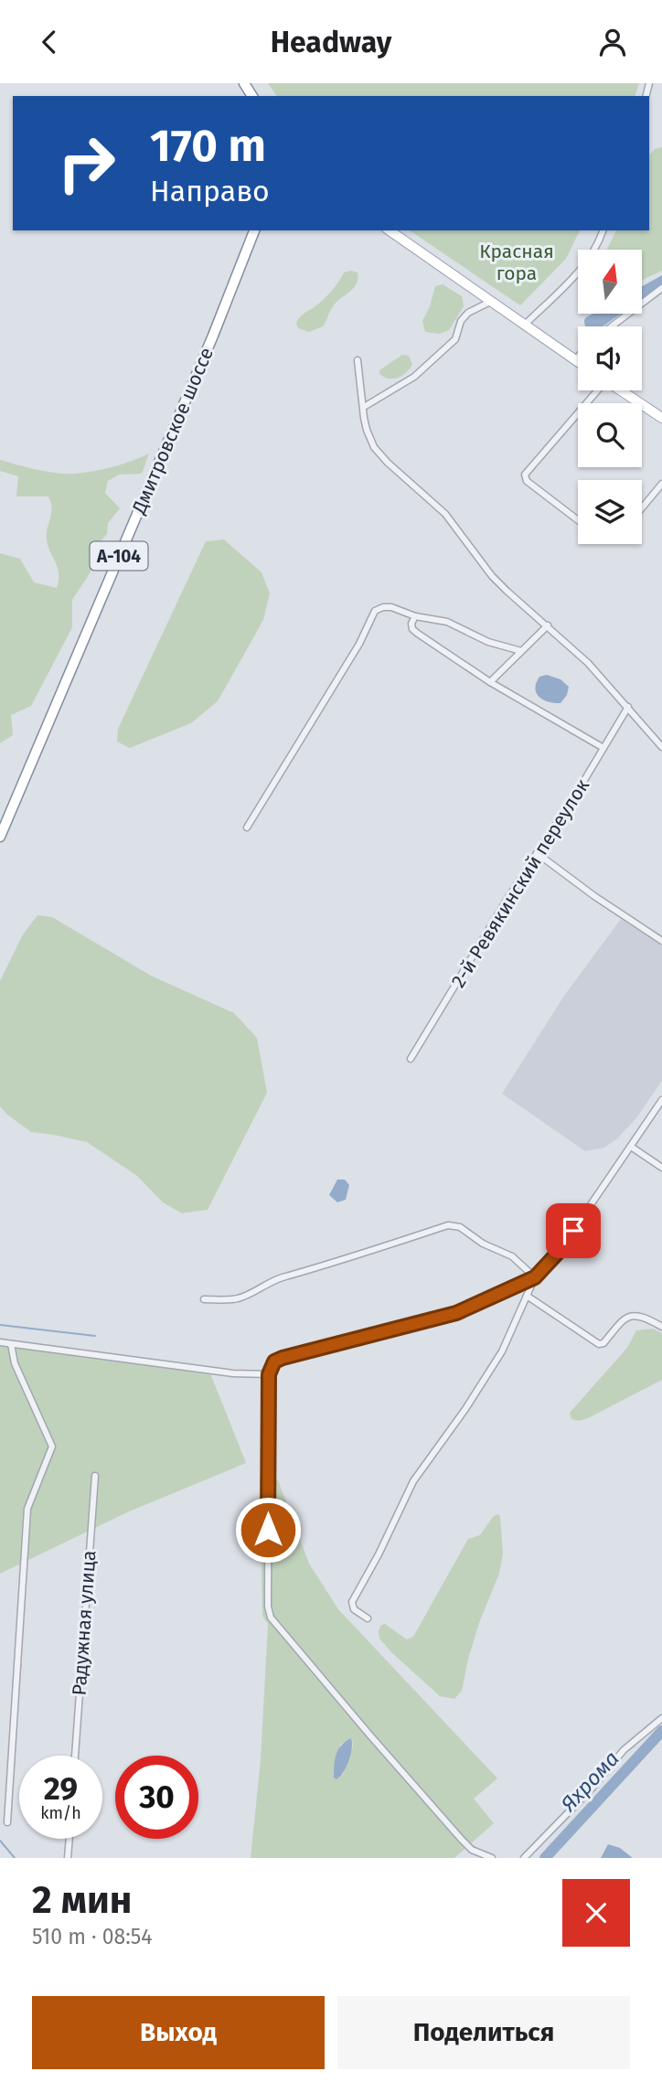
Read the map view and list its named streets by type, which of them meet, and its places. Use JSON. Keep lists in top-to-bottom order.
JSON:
{
  "streets": {
    "highway": ["Дмитровское шоссе", "А-104"],
    "street": ["2-й Ревякинский переулок", "Радужная улица"]
  },
  "water": ["Яхрома"],
  "parks": ["Красная гора"],
  "north": "top",
  "page": {
    "header": "Headway",
    "turn": ["170 m", "Направо"],
    "speed": "29 km/h",
    "limit": "30",
    "heading": ["2 мин", "510 m · 08:54"],
    "buttons": ["Выход", "Поделиться"]
  }
}
